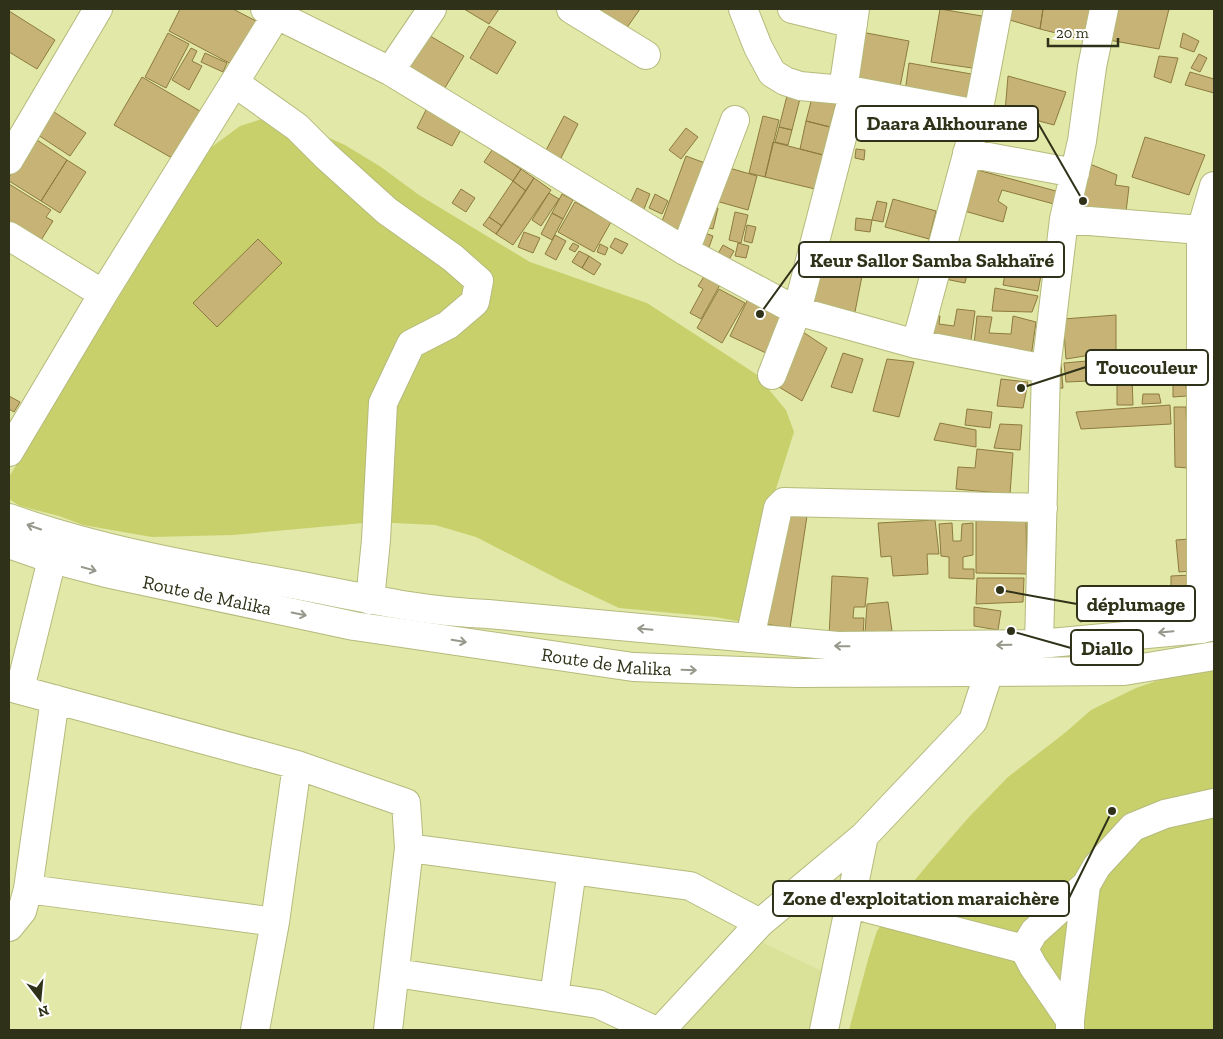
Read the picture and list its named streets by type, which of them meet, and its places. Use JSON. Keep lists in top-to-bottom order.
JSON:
{
  "streets": {
    "street": ["Route de Malika"]
  },
  "places": [
    "Daara Alkhourane",
    "Keur Sallor Samba Sakhaïré",
    "Toucouleur",
    "déplumage",
    "Diallo",
    "Zone d'exploitation maraichère"
  ],
  "scale_bar": "20 m",
  "north": "bottom"
}
